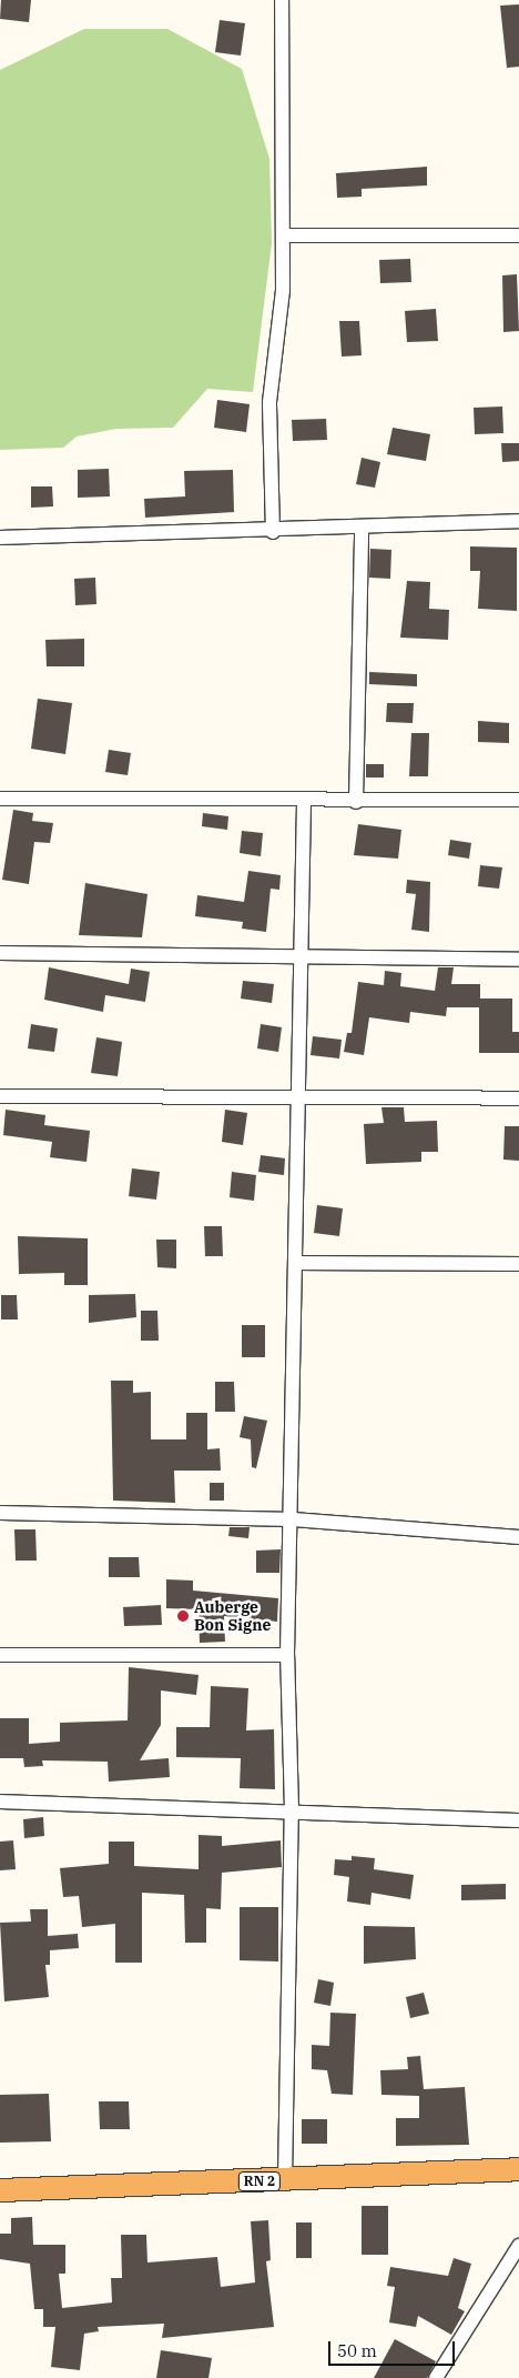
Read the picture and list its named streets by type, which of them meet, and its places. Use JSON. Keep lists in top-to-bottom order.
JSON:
{
  "streets": {
    "highway": ["RN 2"]
  },
  "places": ["Auberge Bon Signe"],
  "scale_bar": "50 m"
}
